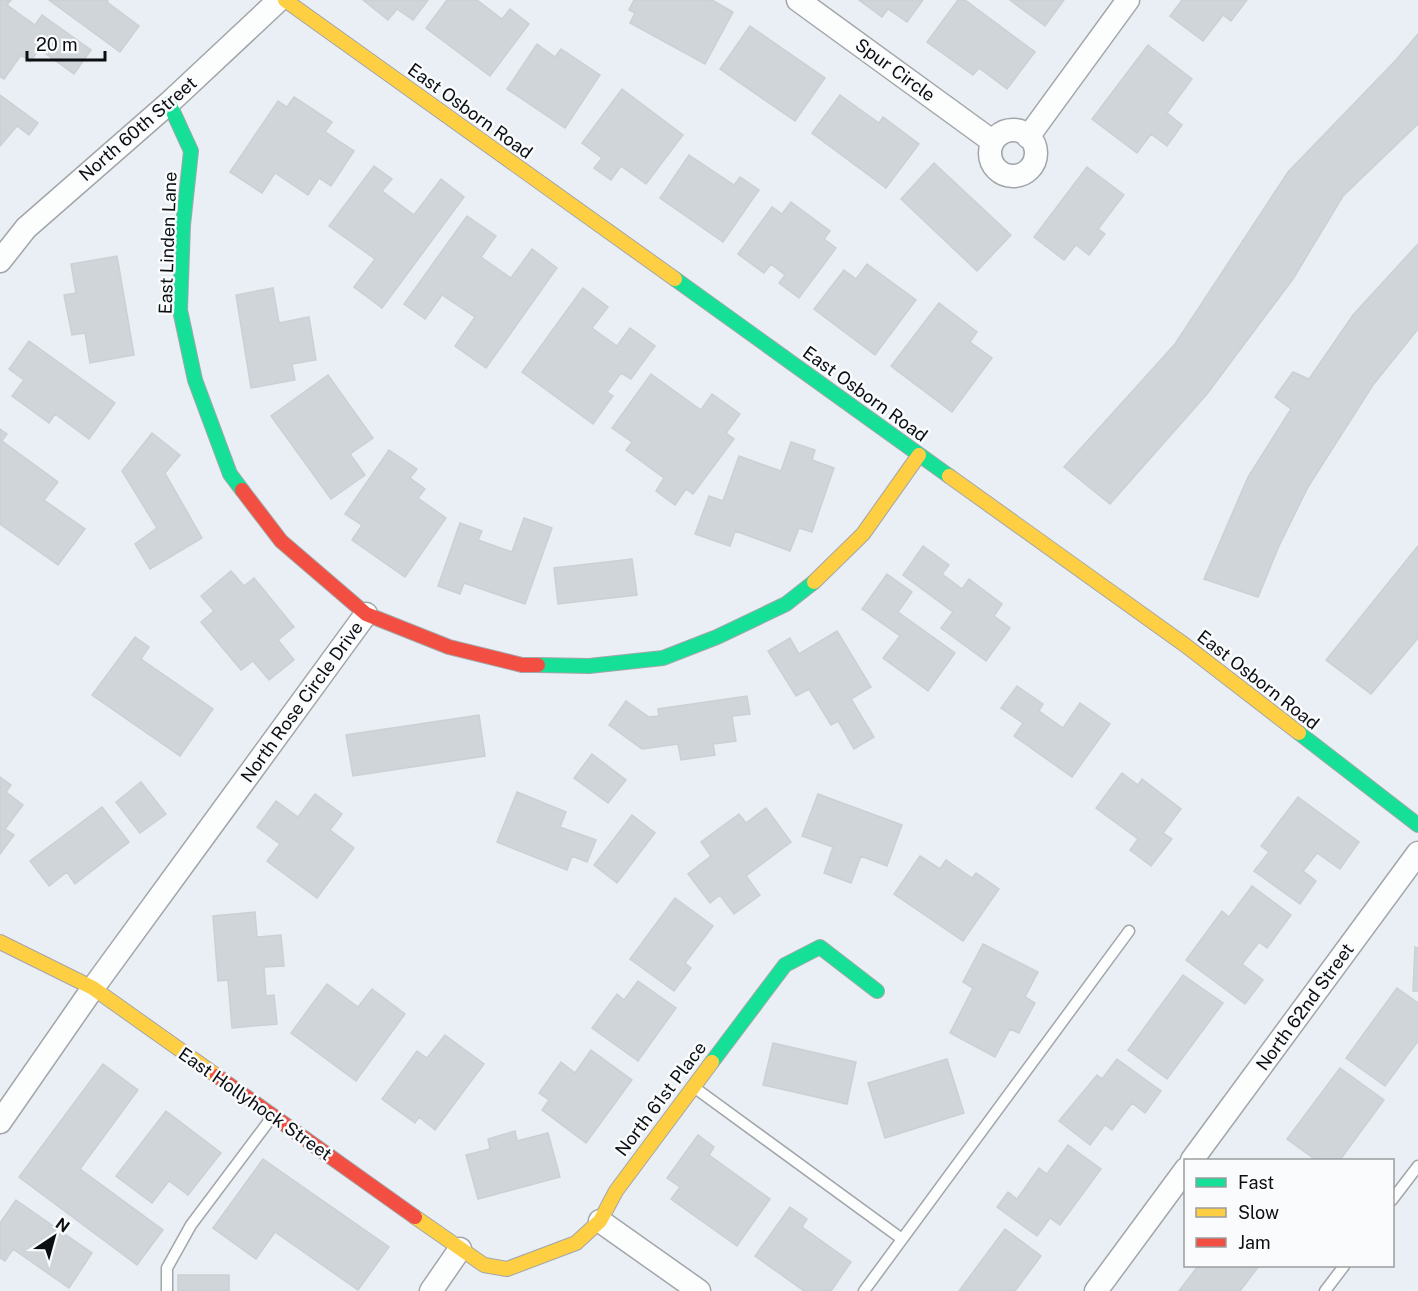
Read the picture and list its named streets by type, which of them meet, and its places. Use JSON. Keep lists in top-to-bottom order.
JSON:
{
  "streets": {
    "street": [
      "Spur Circle",
      "East Osborn Road",
      "North 60th Street",
      "East Linden Lane",
      "North Rose Circle Drive",
      "North 62nd Street",
      "North 61st Place",
      "East Hollyhock Street"
    ]
  },
  "crossings": [
    ["East Osborn Road", "North Rose Circle Drive"],
    ["North 60th Street", "East Linden Lane"],
    ["East Linden Lane", "North Rose Circle Drive"],
    ["North Rose Circle Drive", "East Hollyhock Street"],
    ["North 61st Place", "East Hollyhock Street"]
  ],
  "legend": ["Fast", "Slow", "Jam"],
  "scale_bar": "20 m",
  "north": "top right"
}
